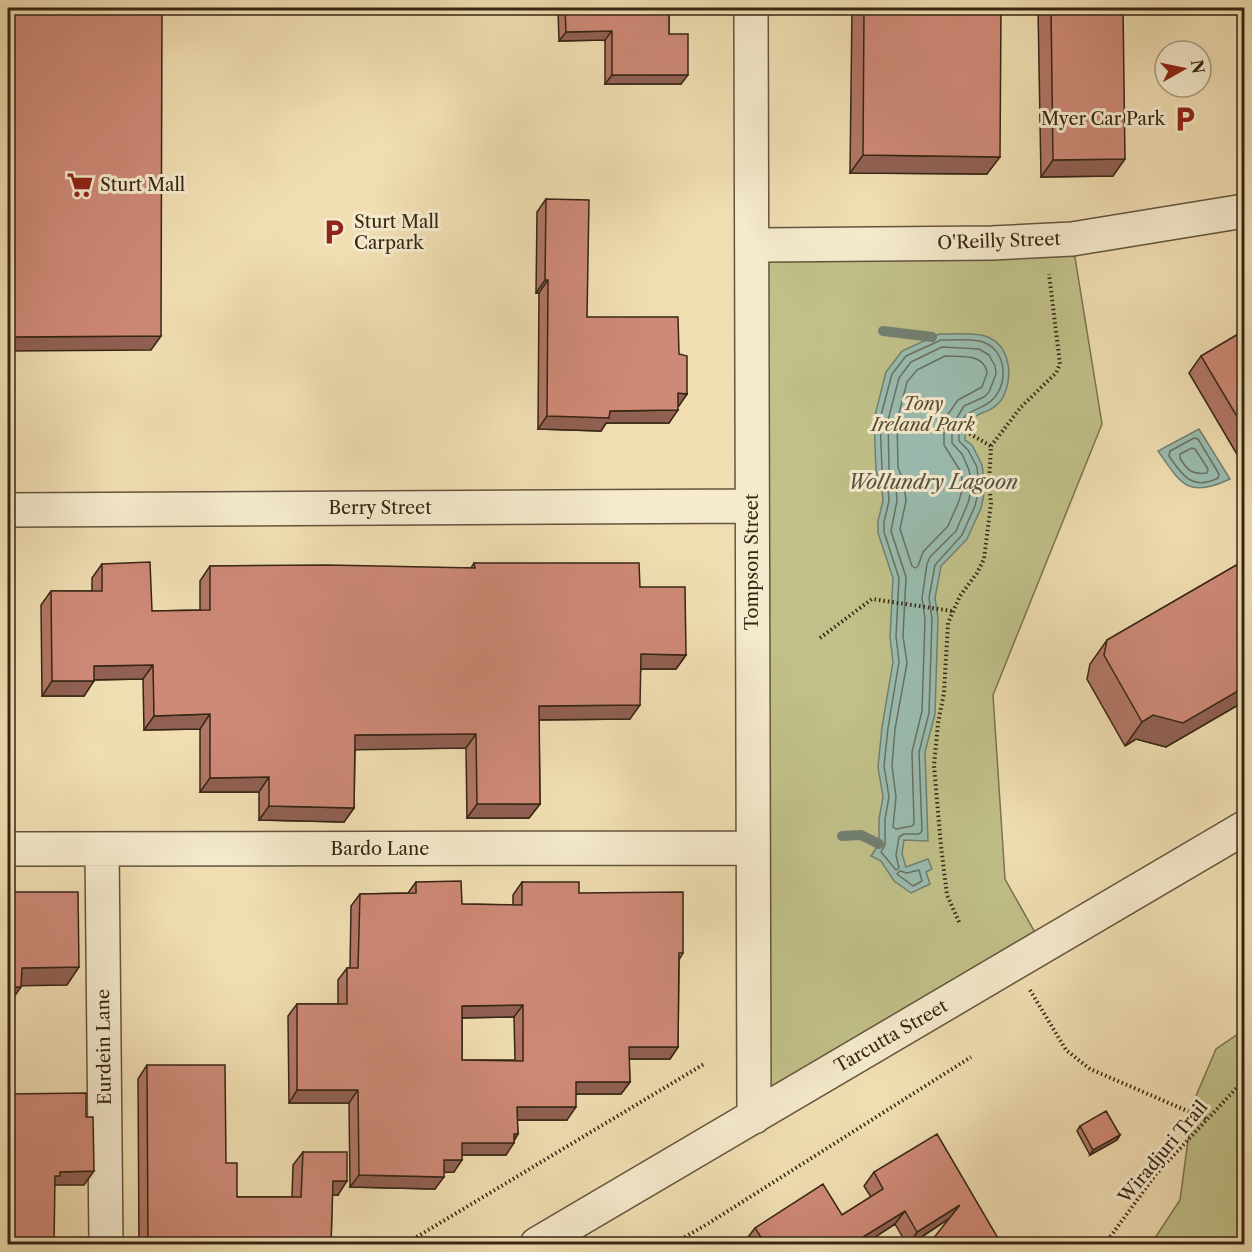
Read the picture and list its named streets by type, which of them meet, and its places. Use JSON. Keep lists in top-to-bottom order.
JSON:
{
  "streets": {
    "street": [
      "O'Reilly Street",
      "Berry Street",
      "Tompson Street",
      "Bardo Lane",
      "Tarcutta Street",
      "Eurdein Lane"
    ],
    "path": ["Wiradjuri Trail"]
  },
  "crossings": [
    ["O'Reilly Street", "Tompson Street"],
    ["Berry Street", "Tompson Street"],
    ["Tompson Street", "Bardo Lane"],
    ["Tompson Street", "Tarcutta Street"],
    ["Bardo Lane", "Eurdein Lane"]
  ],
  "water": ["Wollundry Lagoon"],
  "parks": ["Tony Ireland Park"],
  "places": {
    "parking": ["Myer Car Park", "Sturt Mall Carpark"],
    "supermarket": ["Sturt Mall"]
  },
  "north": "right"
}
